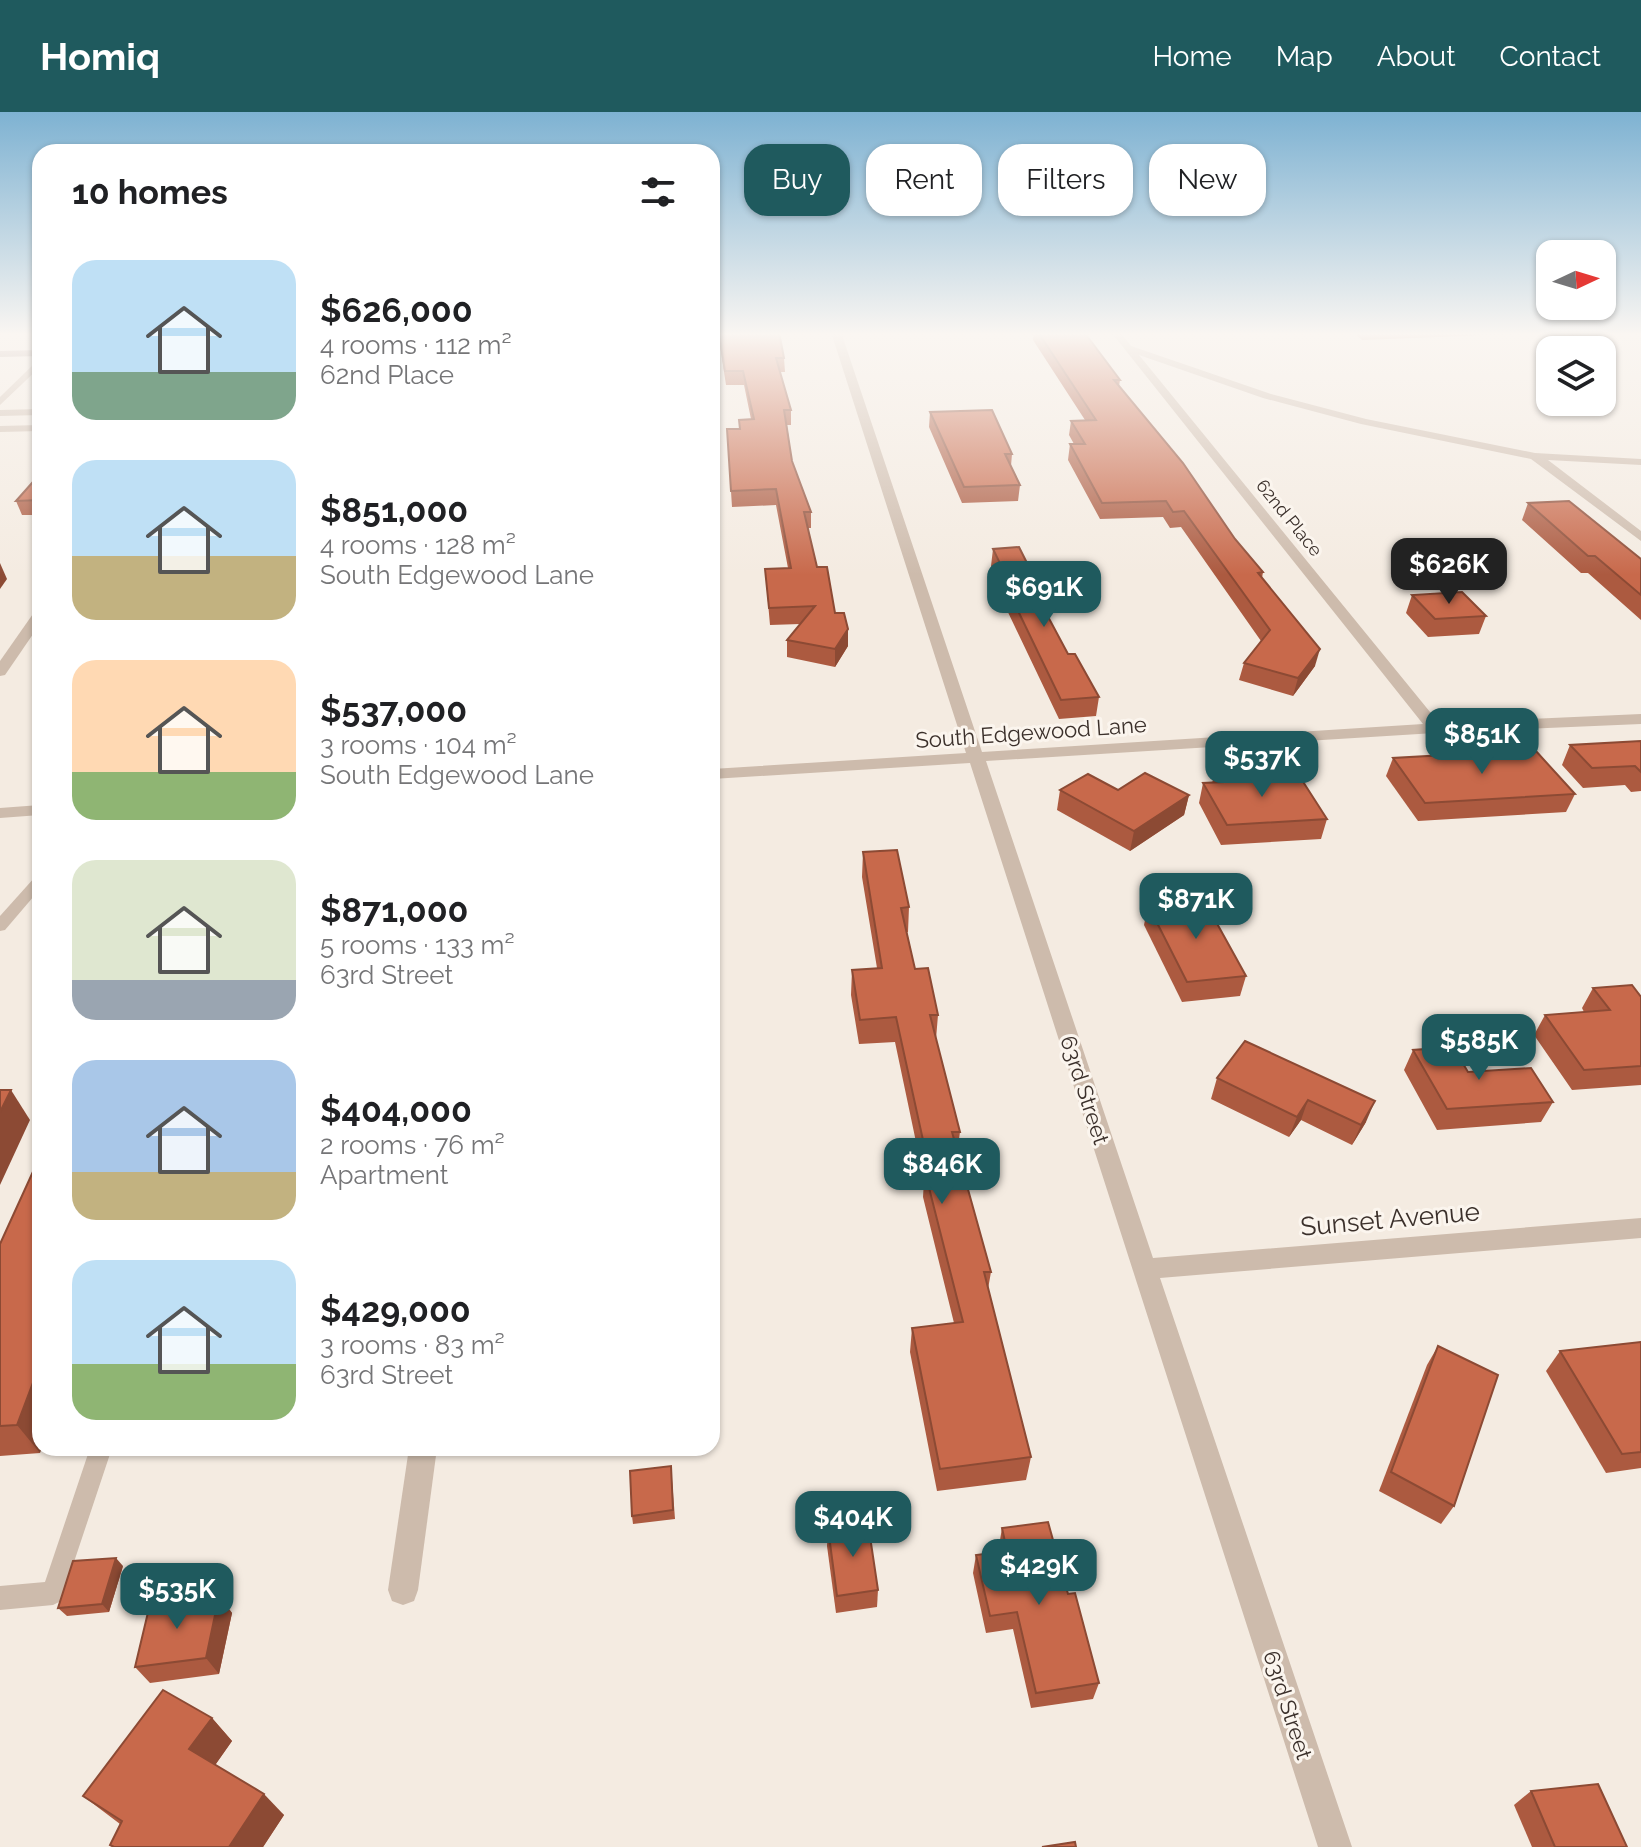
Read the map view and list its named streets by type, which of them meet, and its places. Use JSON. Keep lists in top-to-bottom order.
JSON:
{
  "streets": {
    "street": [
      "62nd Place",
      "South Edgewood Lane",
      "63rd Street",
      "Sunset Avenue"
    ]
  },
  "crossings": [
    ["62nd Place", "South Edgewood Lane"],
    ["South Edgewood Lane", "63rd Street"],
    ["63rd Street", "Sunset Avenue"]
  ],
  "north": "right",
  "page": {
    "header": "Homiq",
    "nav": [
      "Home",
      "Map",
      "About",
      "Contact"
    ],
    "chip": [
      "Buy",
      "Rent",
      "Filters",
      "New"
    ],
    "heading": "10 homes",
    "list": [
      {
        "name": "$626,000",
        "note": "4 rooms · 112 m² · 62nd Place"
      },
      {
        "name": "$851,000",
        "note": "4 rooms · 128 m² · South Edgewood Lane"
      },
      {
        "name": "$537,000",
        "note": "3 rooms · 104 m² · South Edgewood Lane"
      },
      {
        "name": "$871,000",
        "note": "5 rooms · 133 m² · 63rd Street"
      },
      {
        "name": "$404,000",
        "note": "2 rooms · 76 m² · Apartment"
      },
      {
        "name": "$429,000",
        "note": "3 rooms · 83 m² · 63rd Street"
      }
    ],
    "price": [
      "$626K",
      "$691K",
      "$851K",
      "$537K",
      "$871K",
      "$585K",
      "$846K",
      "$404K",
      "$429K",
      "$535K"
    ]
  }
}
